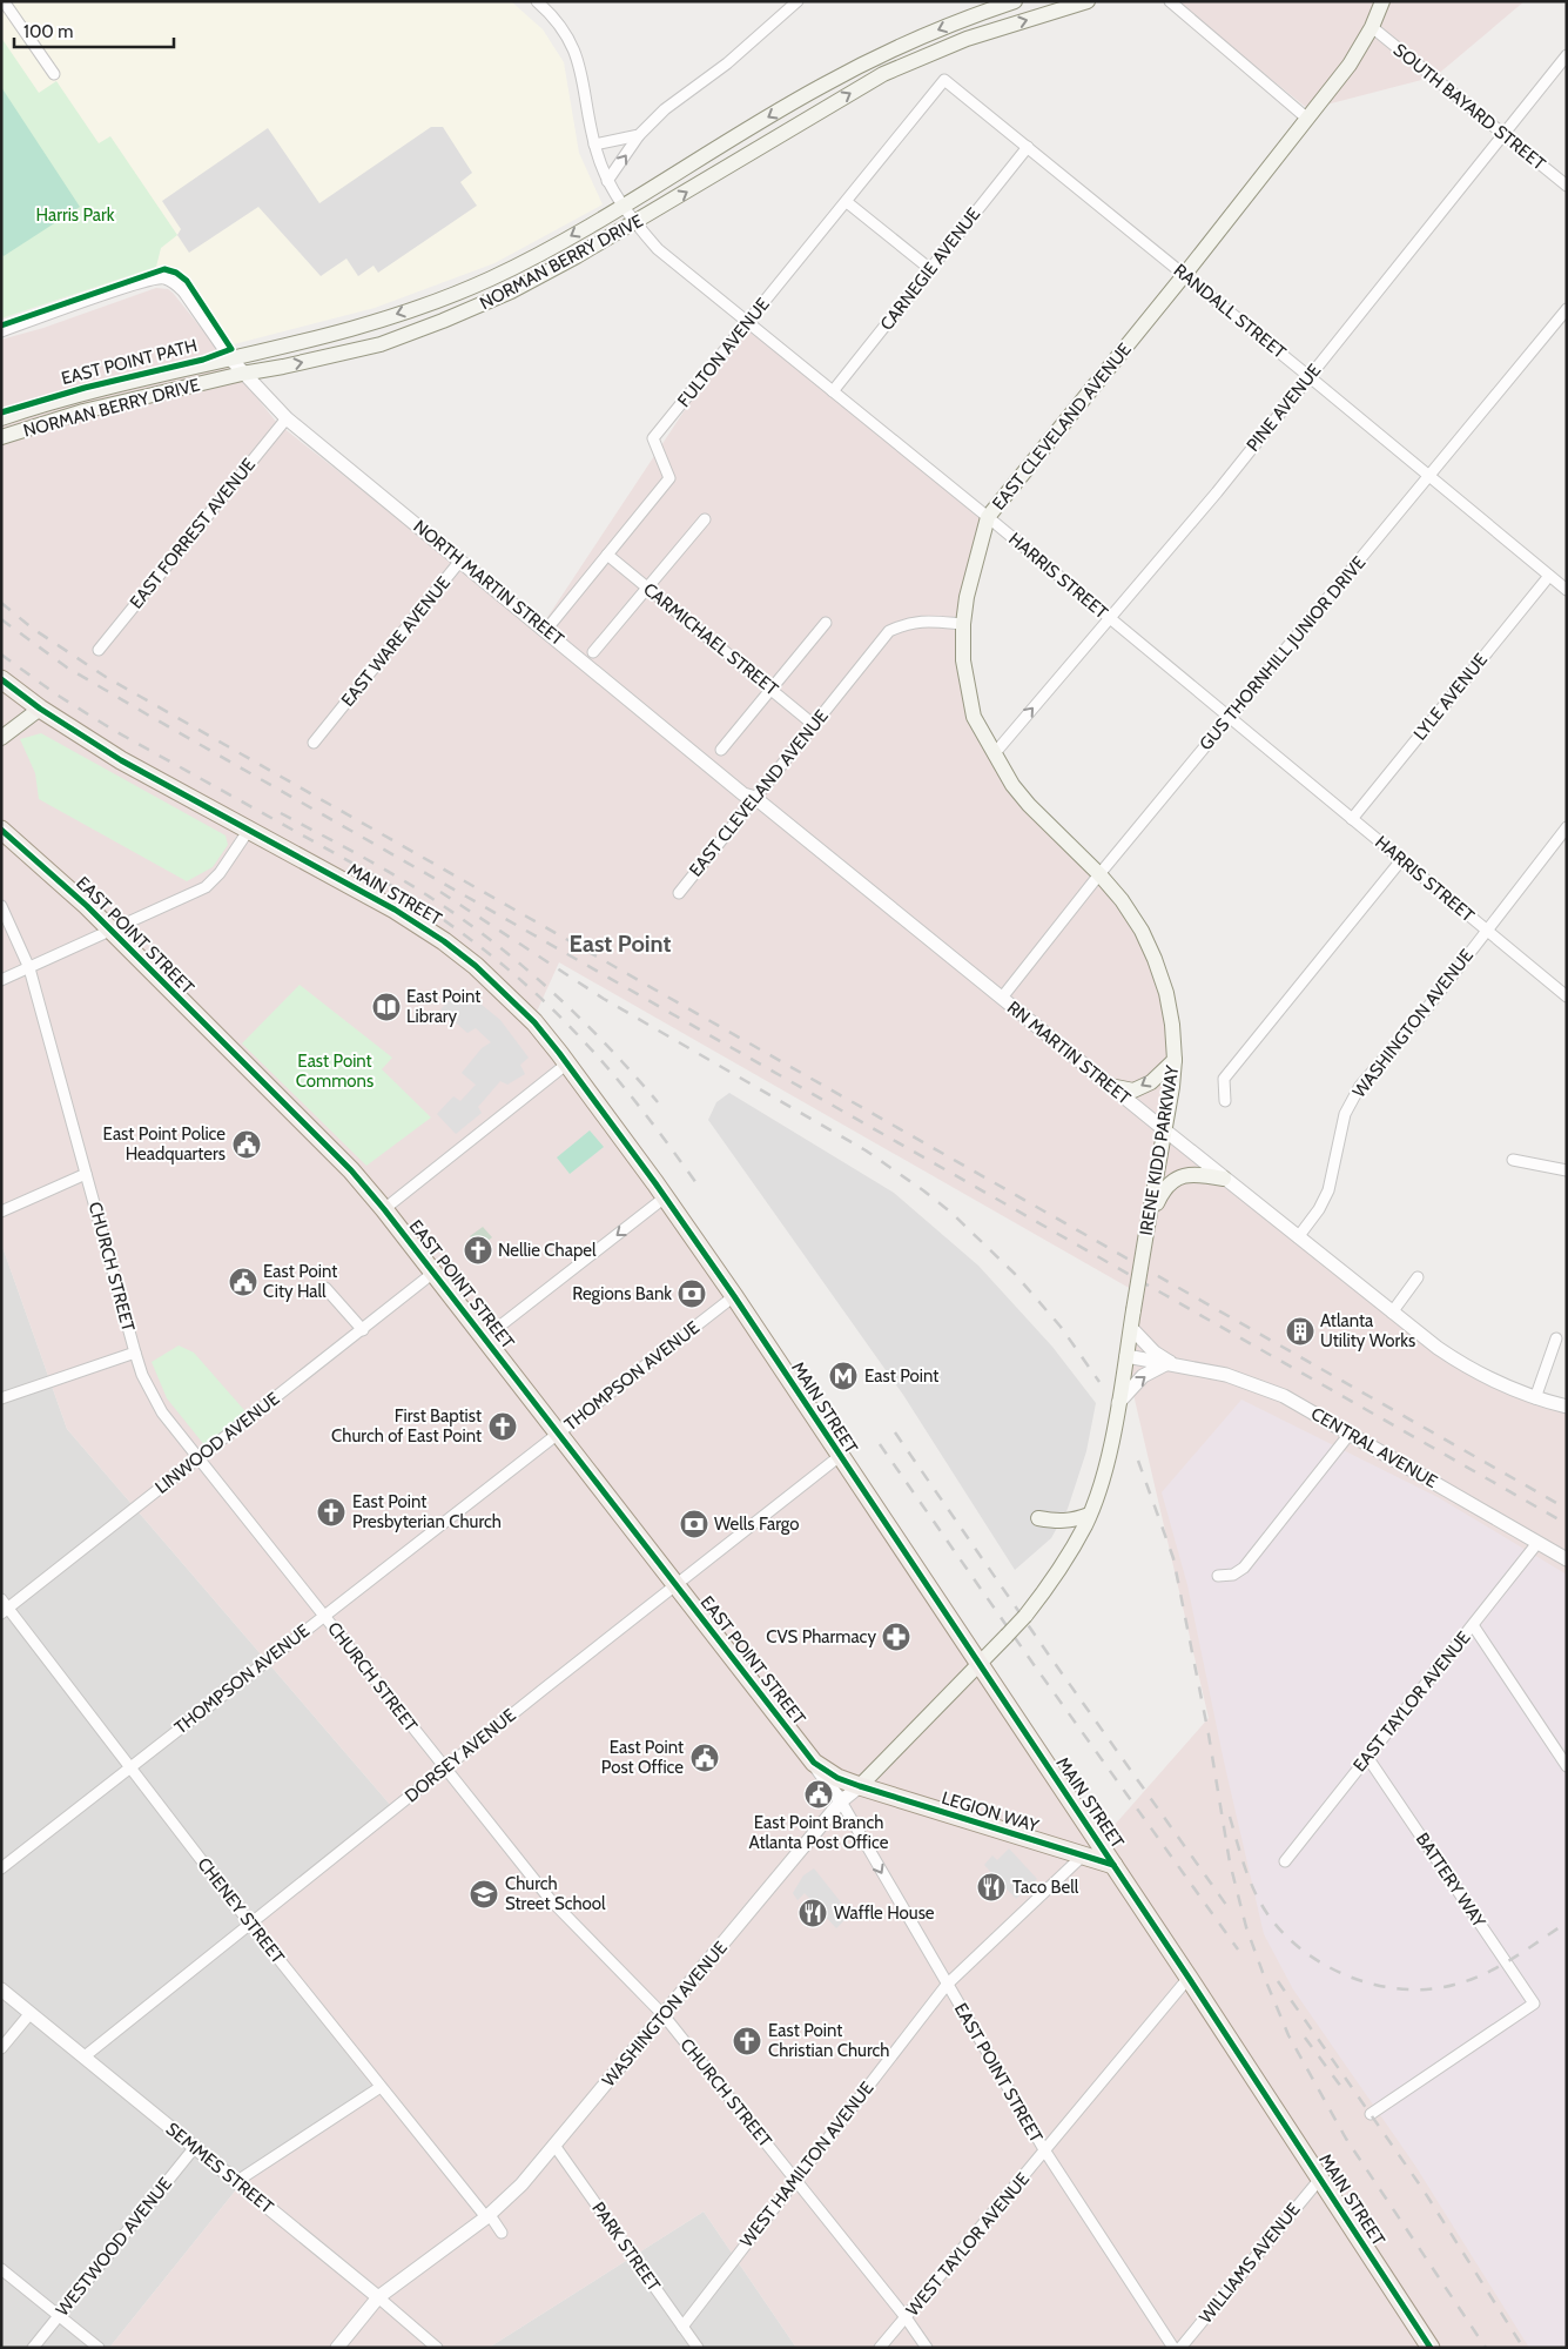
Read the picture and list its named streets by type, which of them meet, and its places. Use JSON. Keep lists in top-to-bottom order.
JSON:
{
  "streets": {
    "main road": [
      "NORMAN BERRY DRIVE",
      "EAST CLEVELAND AVENUE",
      "MAIN STREET",
      "EAST POINT STREET",
      "WASHINGTON AVENUE",
      "IRENE KIDD PARKWAY",
      "LEGION WAY"
    ],
    "street": [
      "SOUTH BAYARD STREET",
      "CARNEGIE AVENUE",
      "RANDALL STREET",
      "FULTON AVENUE",
      "PINE AVENUE",
      "EAST FORREST AVENUE",
      "HARRIS STREET",
      "NORTH MARTIN STREET",
      "CARMICHAEL STREET",
      "EAST WARE AVENUE",
      "GUS THORNHILL JUNIOR DRIVE",
      "LYLE AVENUE",
      "RN MARTIN STREET",
      "CHURCH STREET",
      "THOMPSON AVENUE",
      "LINWOOD AVENUE",
      "CENTRAL AVENUE",
      "EAST TAYLOR AVENUE",
      "DORSEY AVENUE",
      "BATTERY WAY",
      "CHENEY STREET",
      "WEST HAMILTON AVENUE",
      "SEMMES STREET",
      "WEST TAYLOR AVENUE",
      "WESTWOOD AVENUE",
      "PARK STREET",
      "WILLIAMS AVENUE"
    ],
    "cycle path": ["EAST POINT PATH"]
  },
  "crossings": [
    ["SOUTH BAYARD STREET", "PINE AVENUE"],
    ["SOUTH BAYARD STREET", "EAST CLEVELAND AVENUE"],
    ["NORMAN BERRY DRIVE", "HARRIS STREET"],
    ["NORMAN BERRY DRIVE", "NORTH MARTIN STREET"],
    ["CARNEGIE AVENUE", "RANDALL STREET"],
    ["CARNEGIE AVENUE", "HARRIS STREET"],
    ["RANDALL STREET", "FULTON AVENUE"],
    ["RANDALL STREET", "PINE AVENUE"],
    ["RANDALL STREET", "EAST CLEVELAND AVENUE"],
    ["RANDALL STREET", "GUS THORNHILL JUNIOR DRIVE"],
    ["RANDALL STREET", "LYLE AVENUE"],
    ["FULTON AVENUE", "HARRIS STREET"],
    ["FULTON AVENUE", "NORTH MARTIN STREET"],
    ["FULTON AVENUE", "CARMICHAEL STREET"],
    ["PINE AVENUE", "HARRIS STREET"],
    ["PINE AVENUE", "IRENE KIDD PARKWAY"],
    ["EAST CLEVELAND AVENUE", "HARRIS STREET"],
    ["EAST CLEVELAND AVENUE", "NORTH MARTIN STREET"],
    ["EAST CLEVELAND AVENUE", "CARMICHAEL STREET"],
    ["EAST CLEVELAND AVENUE", "RN MARTIN STREET"],
    ["EAST CLEVELAND AVENUE", "IRENE KIDD PARKWAY"],
    ["EAST FORREST AVENUE", "NORTH MARTIN STREET"],
    ["HARRIS STREET", "GUS THORNHILL JUNIOR DRIVE"],
    ["HARRIS STREET", "LYLE AVENUE"],
    ["HARRIS STREET", "WASHINGTON AVENUE"],
    ["NORTH MARTIN STREET", "EAST WARE AVENUE"],
    ["NORTH MARTIN STREET", "RN MARTIN STREET"],
    ["GUS THORNHILL JUNIOR DRIVE", "RN MARTIN STREET"],
    ["GUS THORNHILL JUNIOR DRIVE", "IRENE KIDD PARKWAY"],
    ["MAIN STREET", "WASHINGTON AVENUE"],
    ["MAIN STREET", "IRENE KIDD PARKWAY"],
    ["MAIN STREET", "THOMPSON AVENUE"],
    ["MAIN STREET", "DORSEY AVENUE"],
    ["MAIN STREET", "LEGION WAY"],
    ["MAIN STREET", "WEST TAYLOR AVENUE"],
    ["MAIN STREET", "WILLIAMS AVENUE"],
    ["EAST POINT STREET", "WASHINGTON AVENUE"],
    ["EAST POINT STREET", "THOMPSON AVENUE"],
    ["EAST POINT STREET", "LINWOOD AVENUE"],
    ["EAST POINT STREET", "DORSEY AVENUE"],
    ["EAST POINT STREET", "LEGION WAY"],
    ["EAST POINT STREET", "WEST HAMILTON AVENUE"],
    ["EAST POINT STREET", "WEST TAYLOR AVENUE"],
    ["WASHINGTON AVENUE", "RN MARTIN STREET"],
    ["WASHINGTON AVENUE", "IRENE KIDD PARKWAY"],
    ["WASHINGTON AVENUE", "CHURCH STREET"],
    ["WASHINGTON AVENUE", "LEGION WAY"],
    ["WASHINGTON AVENUE", "CHENEY STREET"],
    ["WASHINGTON AVENUE", "SEMMES STREET"],
    ["WASHINGTON AVENUE", "PARK STREET"],
    ["RN MARTIN STREET", "IRENE KIDD PARKWAY"],
    ["IRENE KIDD PARKWAY", "CENTRAL AVENUE"],
    ["CHURCH STREET", "THOMPSON AVENUE"],
    ["CHURCH STREET", "LINWOOD AVENUE"],
    ["CHURCH STREET", "DORSEY AVENUE"],
    ["CHURCH STREET", "WEST HAMILTON AVENUE"],
    ["CHURCH STREET", "WEST TAYLOR AVENUE"],
    ["THOMPSON AVENUE", "CHENEY STREET"],
    ["LINWOOD AVENUE", "CHENEY STREET"],
    ["CENTRAL AVENUE", "EAST TAYLOR AVENUE"],
    ["EAST TAYLOR AVENUE", "BATTERY WAY"],
    ["DORSEY AVENUE", "CHENEY STREET"],
    ["DORSEY AVENUE", "SEMMES STREET"],
    ["LEGION WAY", "WEST HAMILTON AVENUE"],
    ["WEST HAMILTON AVENUE", "PARK STREET"],
    ["SEMMES STREET", "WESTWOOD AVENUE"]
  ],
  "districts": ["East Point"],
  "parks": ["Harris Park", "East Point Commons"],
  "places": {
    "library": ["East Point Library"],
    "public building": [
      "East Point Police Headquarters",
      "East Point City Hall",
      "East Point Post Office",
      "East Point Branch Atlanta Post Office"
    ],
    "church": [
      "Nellie Chapel",
      "First Baptist Church of East Point",
      "East Point Presbyterian Church",
      "East Point Christian Church"
    ],
    "bank": ["Regions Bank", "Wells Fargo"],
    "building": ["Atlanta Utility Works"],
    "metro station": ["East Point"],
    "pharmacy": ["CVS Pharmacy"],
    "restaurant": ["Taco Bell", "Waffle House"],
    "school or university": ["Church Street School"]
  },
  "scale_bar": "100 m"
}
